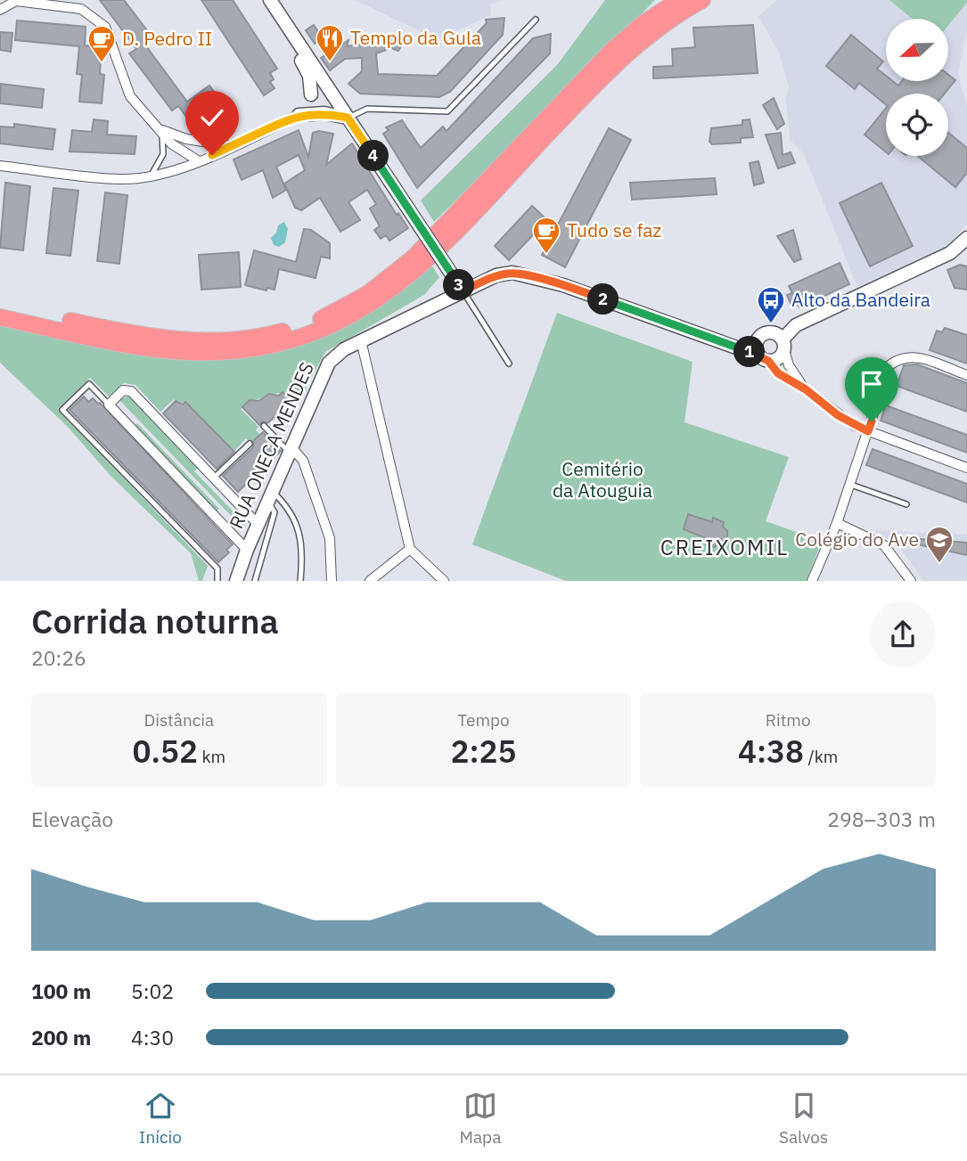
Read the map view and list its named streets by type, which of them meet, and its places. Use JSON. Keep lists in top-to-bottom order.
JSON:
{
  "streets": {
    "street": ["RUA ONECA MENDES"]
  },
  "districts": ["CREIXOMIL"],
  "parks": ["Cemitério da Atouguia"],
  "places": {
    "restaurant": ["Templo da Gula"],
    "cafe": ["D. Pedro II", "Tudo se faz"],
    "bus stop": ["Alto da Bandeira"],
    "school or university": ["Colégio do Ave"]
  },
  "north": "left",
  "page": {
    "pins": [
      "4",
      "3",
      "2",
      "1"
    ],
    "heading": ["Corrida noturna", "20:26"],
    "stats": [
      ["Distância", "0.52 km"],
      ["Tempo", "2:25"],
      ["Ritmo", "4:38 /km"]
    ],
    "chart": ["Elevação", "298–303 m"],
    "list": [
      {
        "name": "100 m",
        "note": "5:02"
      },
      {
        "name": "200 m",
        "note": "4:30"
      }
    ],
    "tabs": ["Início", "Mapa", "Salvos"]
  }
}
